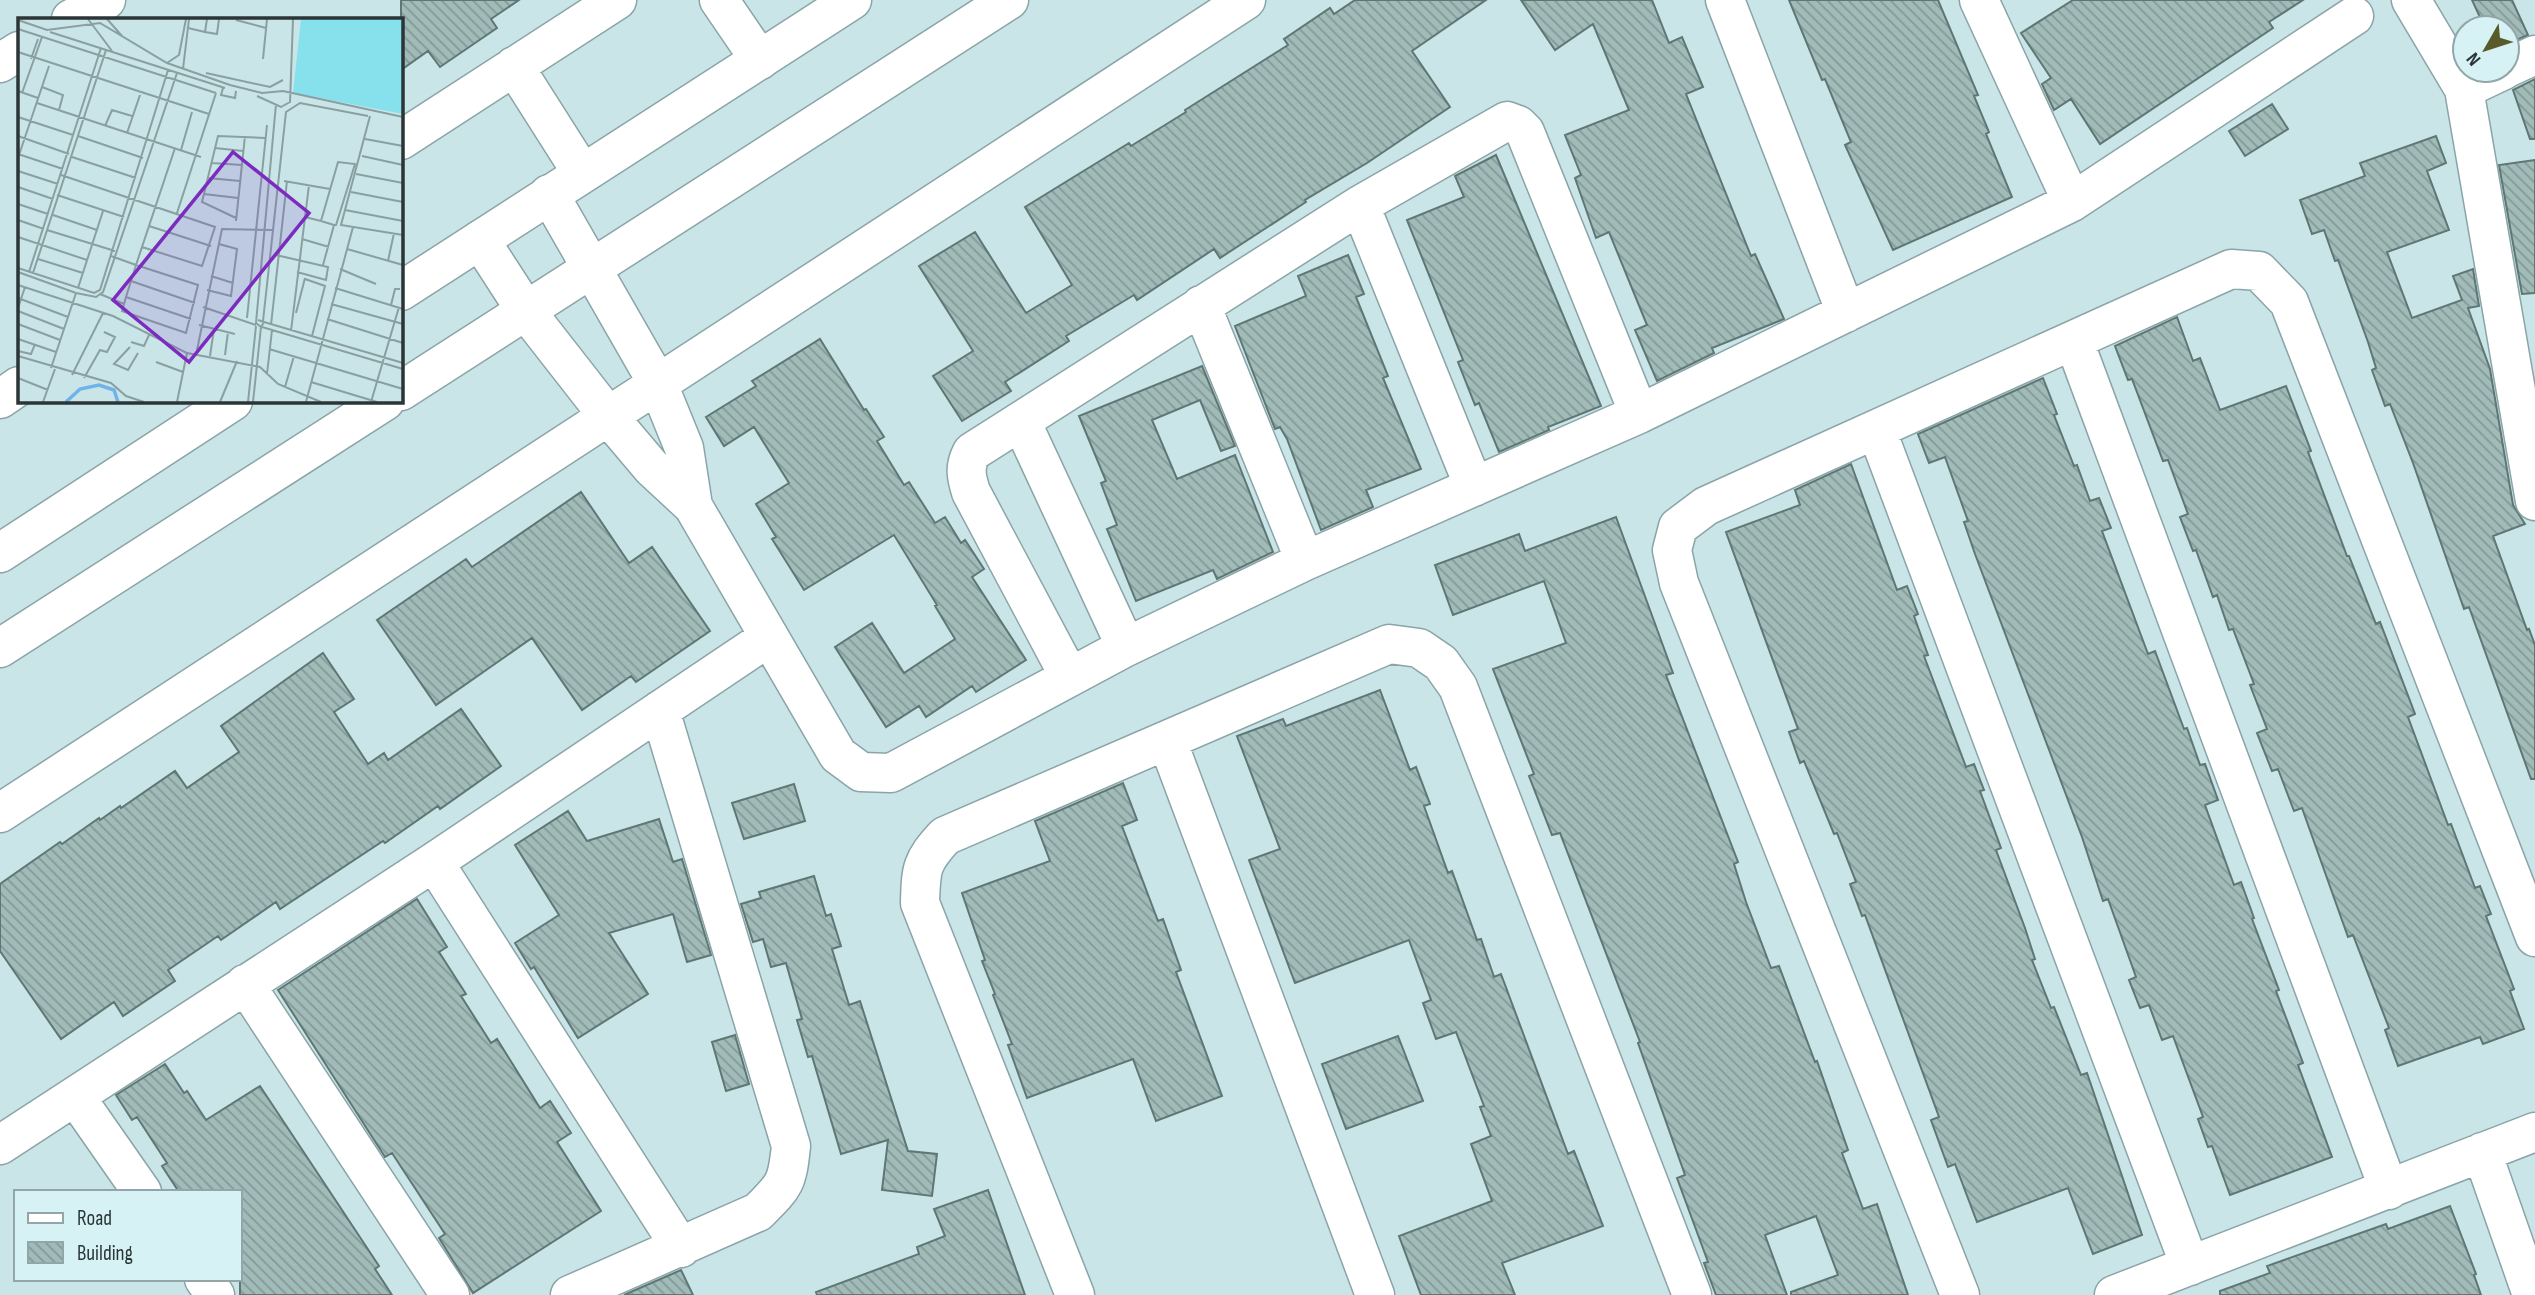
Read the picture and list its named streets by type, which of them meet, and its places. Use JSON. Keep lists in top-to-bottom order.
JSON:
{
  "legend": ["Road", "Building"],
  "north": "bottom left"
}
